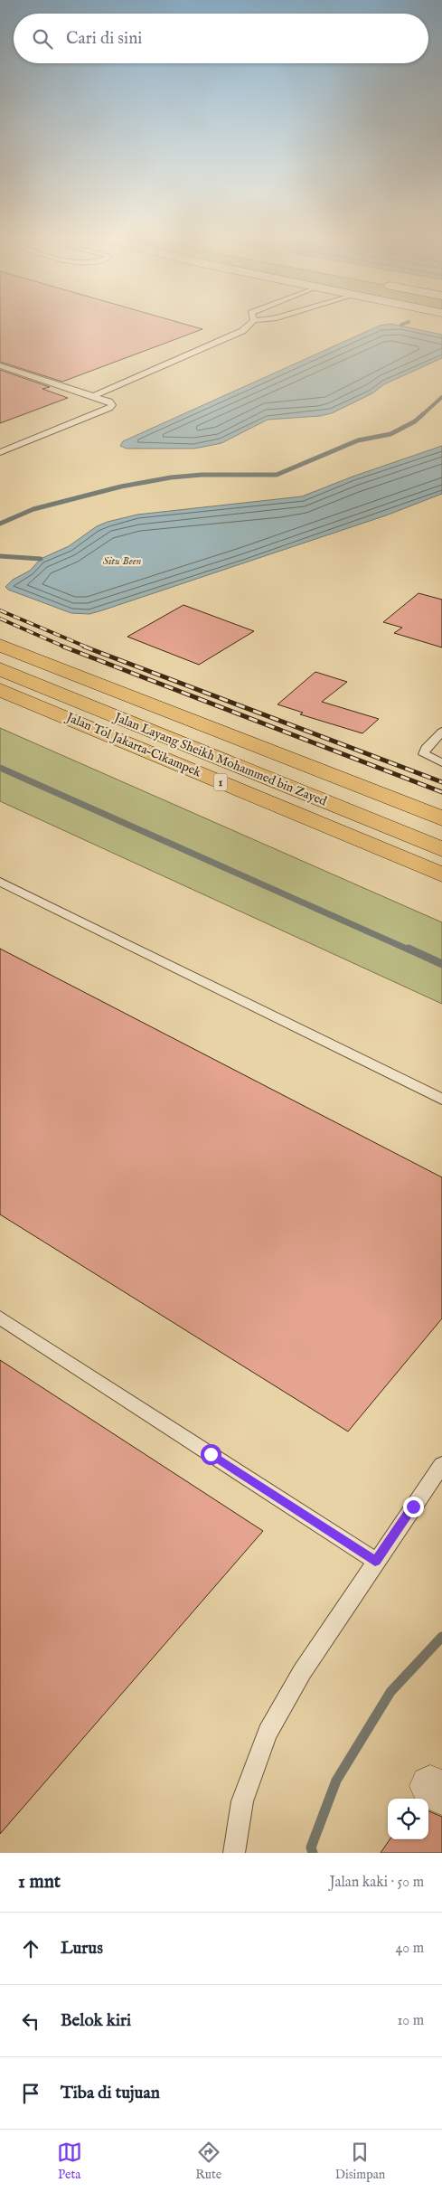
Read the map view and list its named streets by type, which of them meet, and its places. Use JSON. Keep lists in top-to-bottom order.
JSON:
{
  "streets": {
    "highway": ["Jalan Tol Jakarta–Cikampek", "Jalan Layang Sheikh Mohammed bin Zayed", "1"]
  },
  "water": ["Situ Been"],
  "page": {
    "search": "Cari di sini",
    "heading": ["1 mnt", "Jalan kaki · 50 m"],
    "list": [
      ["Lurus", "40 m"],
      ["Belok kiri", "10 m"],
      "Tiba di tujuan"
    ],
    "nav": ["Peta", "Rute", "Disimpan"]
  }
}
